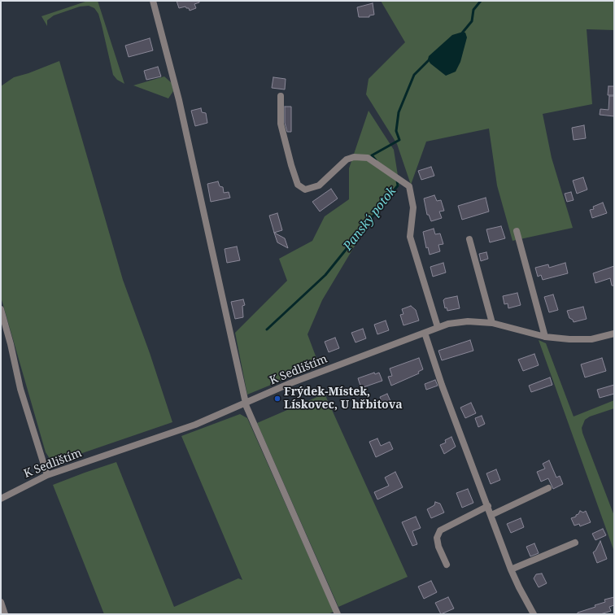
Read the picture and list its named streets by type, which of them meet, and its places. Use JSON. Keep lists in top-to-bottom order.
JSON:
{
  "streets": {
    "street": ["K Sedlištím"]
  },
  "water": ["Panský potok"],
  "places": ["Frýdek-Místek, Lískovec, U hřbitova"]
}
